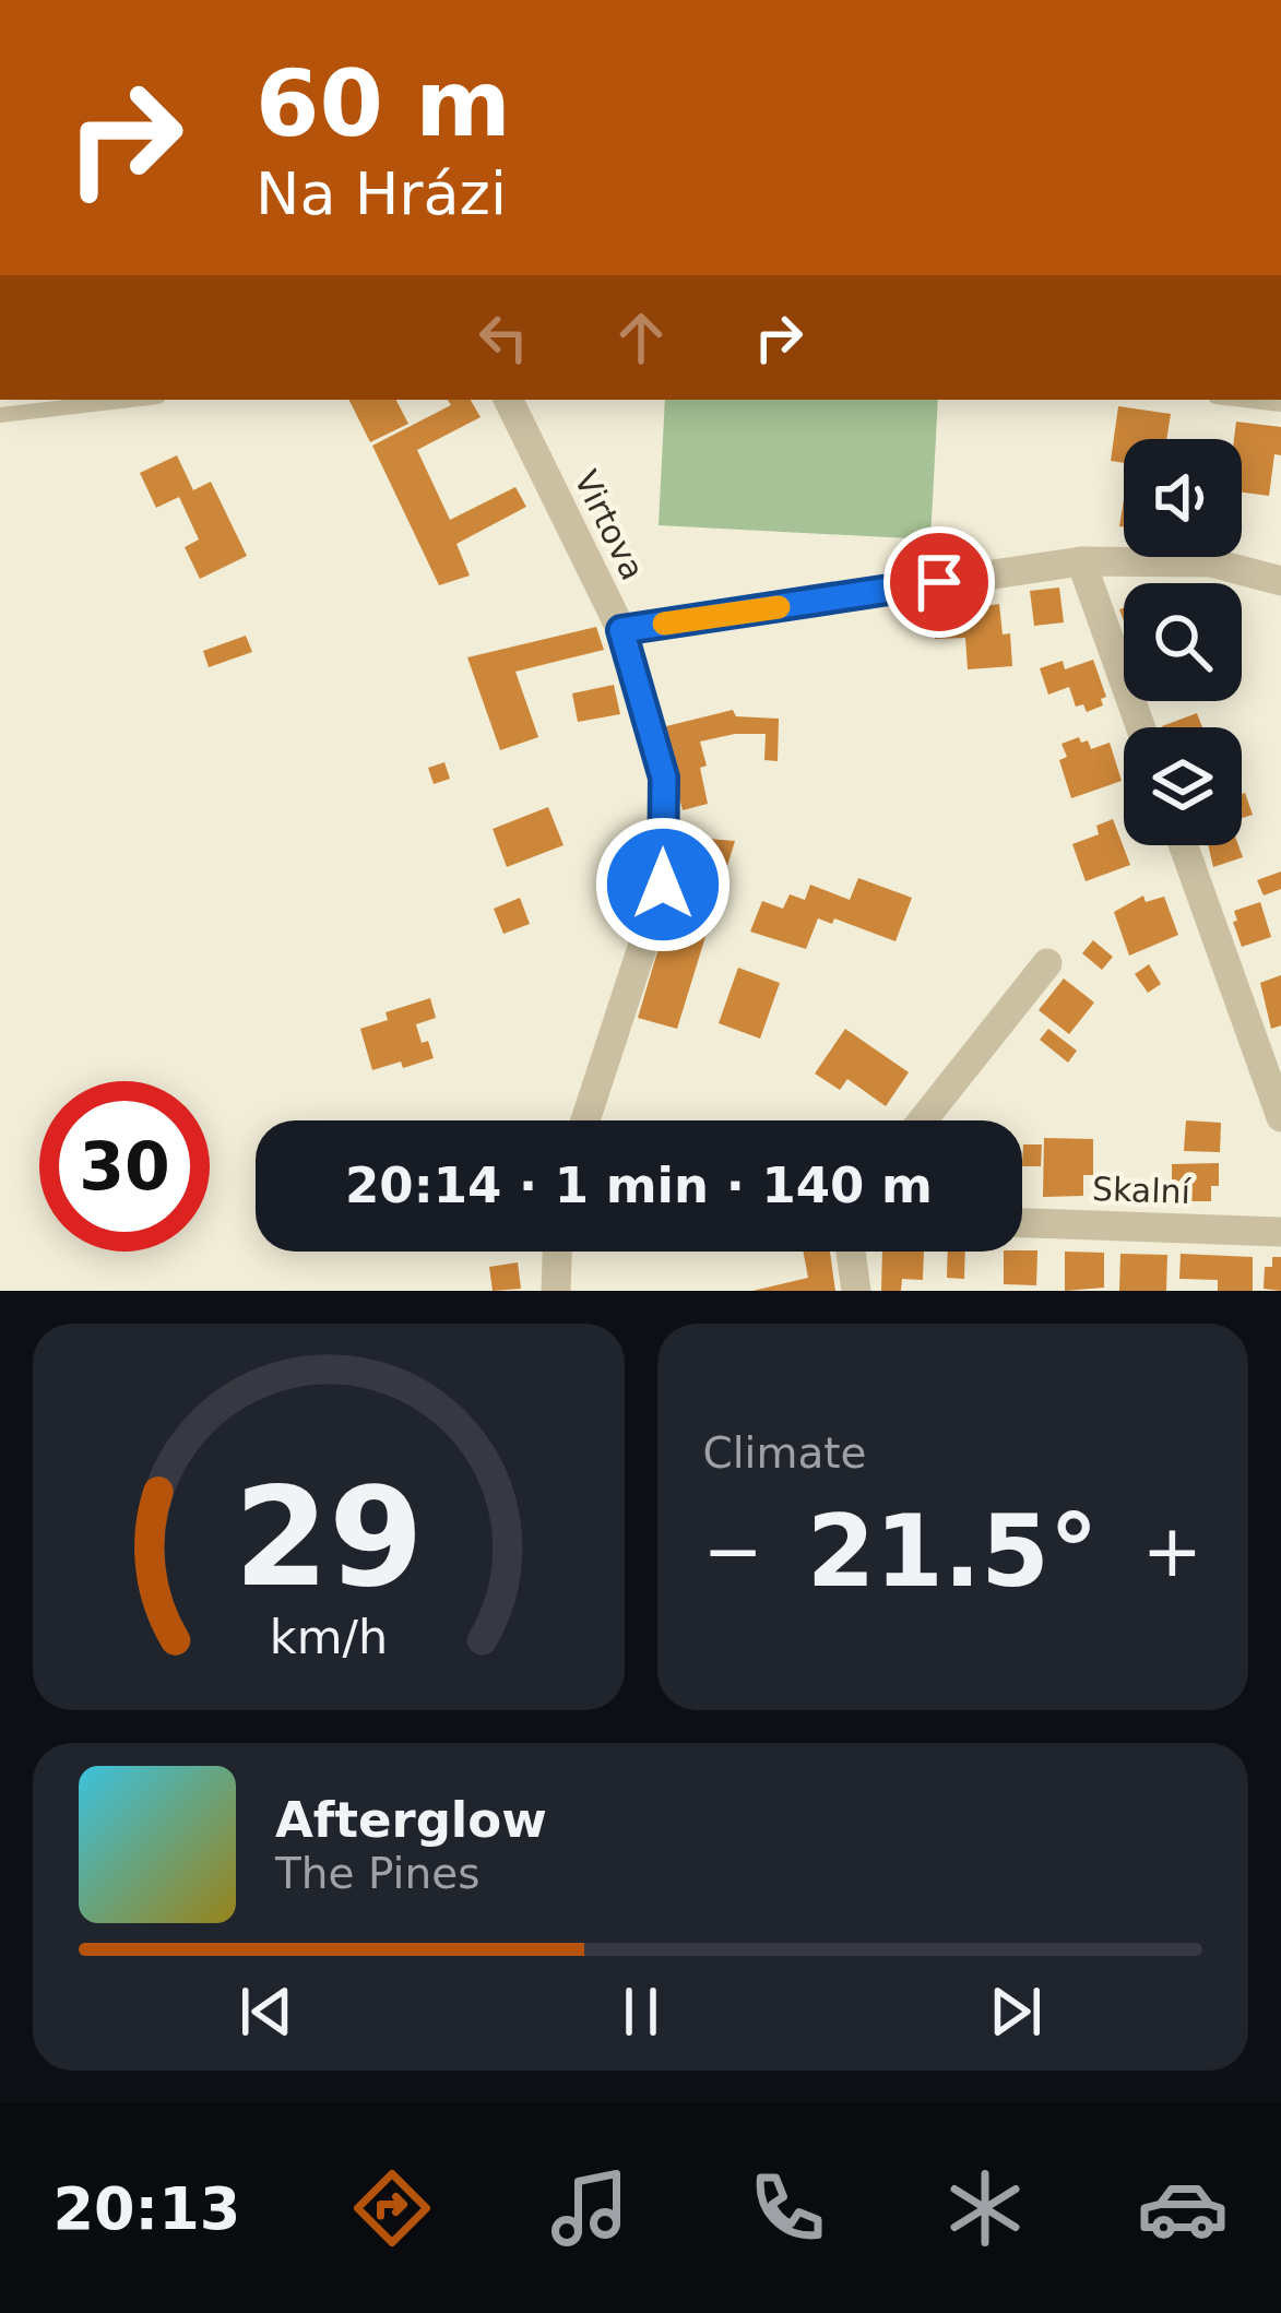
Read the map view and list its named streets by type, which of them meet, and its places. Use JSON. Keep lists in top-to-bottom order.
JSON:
{
  "streets": {
    "street": ["Virtova", "Skalní"]
  },
  "page": {
    "turn": ["60 m", "Na Hrázi"],
    "limit": "30",
    "trip": "20:14 · 1 min · 140 m",
    "tile": "Climate",
    "heat": ["−", "21.5°", "+"],
    "song": ["Afterglow", "The Pines"],
    "tabs": "20:13",
    "gauge": ["29", "km/h"]
  }
}
